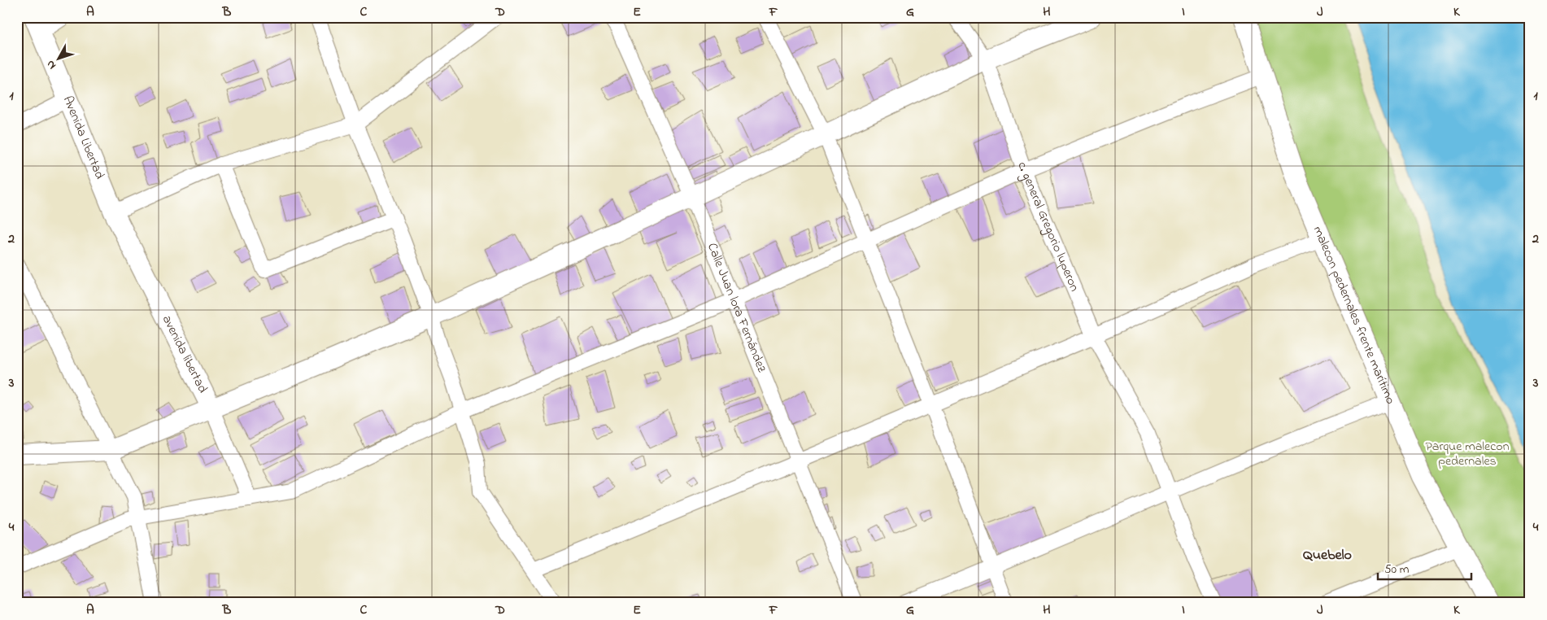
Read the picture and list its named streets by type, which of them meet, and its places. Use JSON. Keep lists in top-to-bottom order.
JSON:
{
  "streets": {
    "main road": ["Avenida Libertad", "malecon pedernales frente marítimo", "avenida libertad"],
    "street": ["c. general Gregorio luperon", "Calle Juan lora Fernández"]
  },
  "crossings": [
    ["Avenida Libertad", "avenida libertad"]
  ],
  "districts": ["Quebelo"],
  "parks": ["Parque malecon pedernales"],
  "scale_bar": "50 m",
  "north": "bottom left",
  "grid": {
    "columns": [
      "A",
      "B",
      "C",
      "D",
      "E",
      "F",
      "G",
      "H",
      "I",
      "J",
      "K"
    ],
    "rows": [
      "1",
      "2",
      "3",
      "4"
    ]
  }
}
